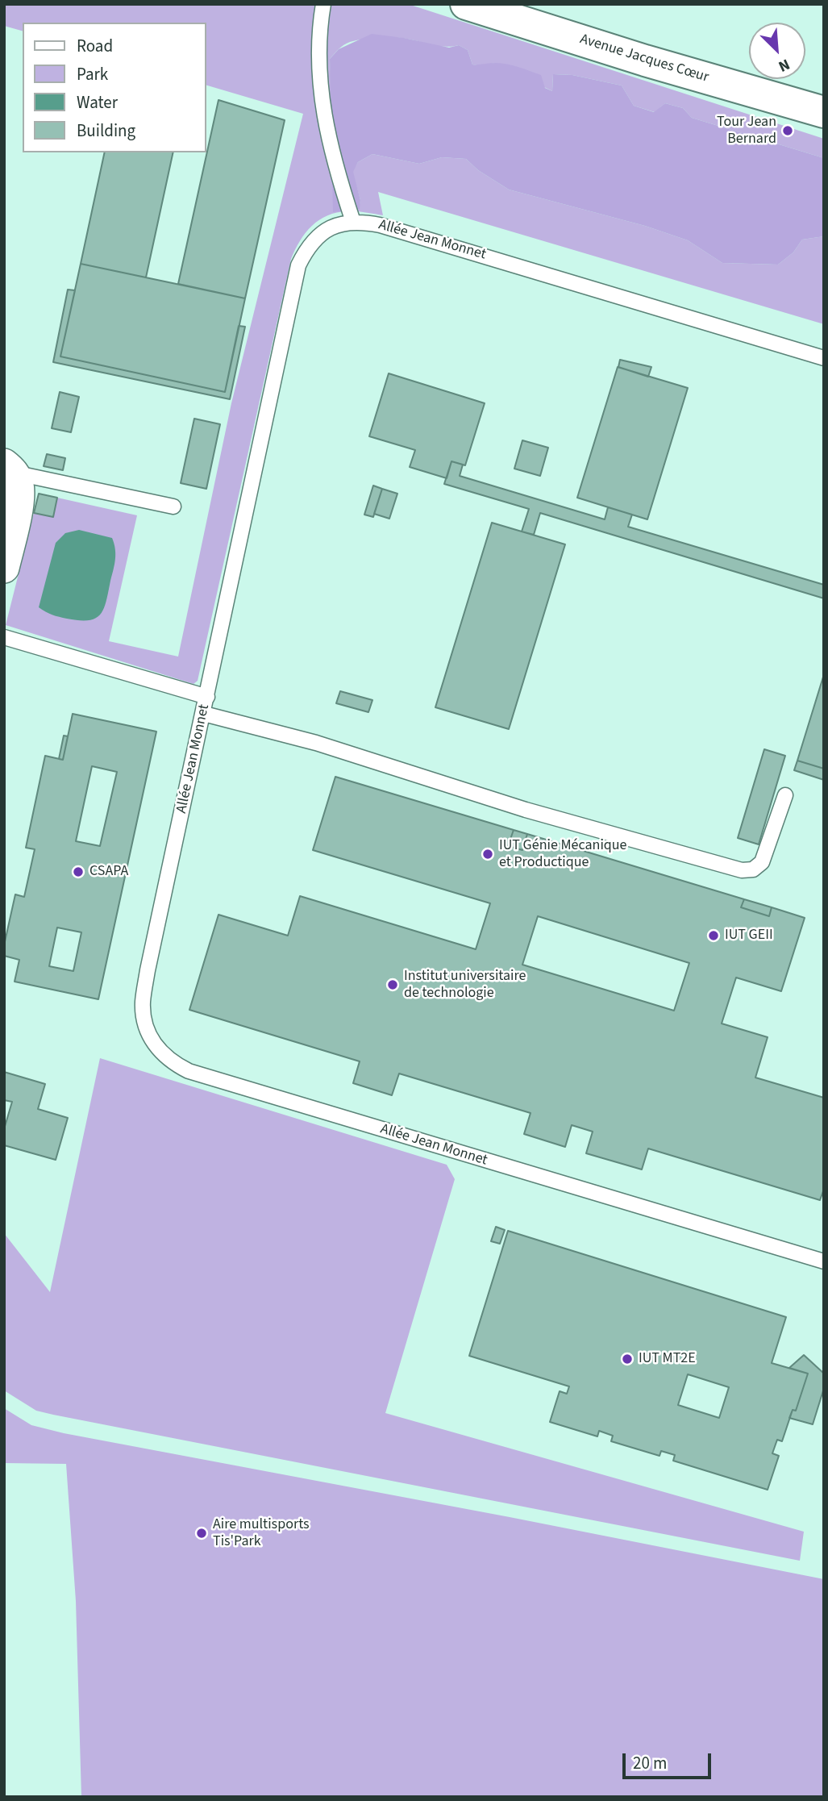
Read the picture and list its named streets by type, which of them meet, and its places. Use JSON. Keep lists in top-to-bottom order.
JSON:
{
  "streets": {
    "main road": ["Avenue Jacques Cœur"],
    "lane": ["Allée Jean Monnet"]
  },
  "places": [
    "Tour Jean Bernard",
    "IUT Génie Mécanique et Productique",
    "CSAPA",
    "IUT GEII",
    "Institut universitaire de technologie",
    "IUT MT2E",
    "Aire multisports Tis'Park"
  ],
  "legend": [
    "Road",
    "Park",
    "Water",
    "Building"
  ],
  "scale_bar": "20 m",
  "north": "bottom right"
}
